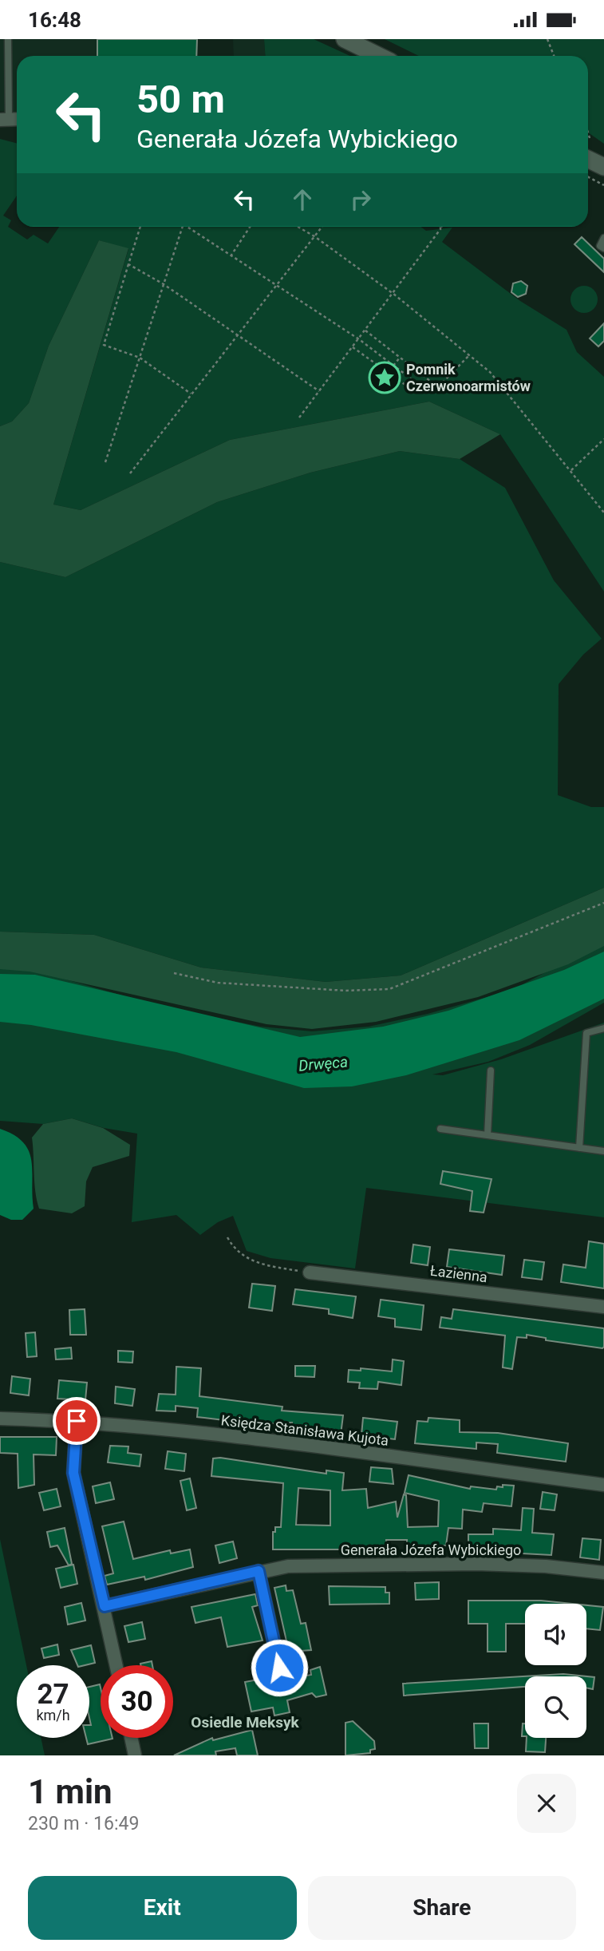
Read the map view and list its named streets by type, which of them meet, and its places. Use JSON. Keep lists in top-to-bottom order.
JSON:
{
  "streets": {
    "street": ["Łazienna", "Księdza Stanisława Kujota", "Generała Józefa Wybickiego"]
  },
  "districts": ["Osiedle Meksyk"],
  "water": ["Drwęca"],
  "places": {
    "place": ["Pomnik Czerwonoarmistów"]
  },
  "page": {
    "status": "16:48",
    "turn": ["50 m", "Generała Józefa Wybickiego"],
    "speed": "27 km/h",
    "limit": "30",
    "heading": ["1 min", "230 m · 16:49"],
    "buttons": ["Exit", "Share"]
  }
}
